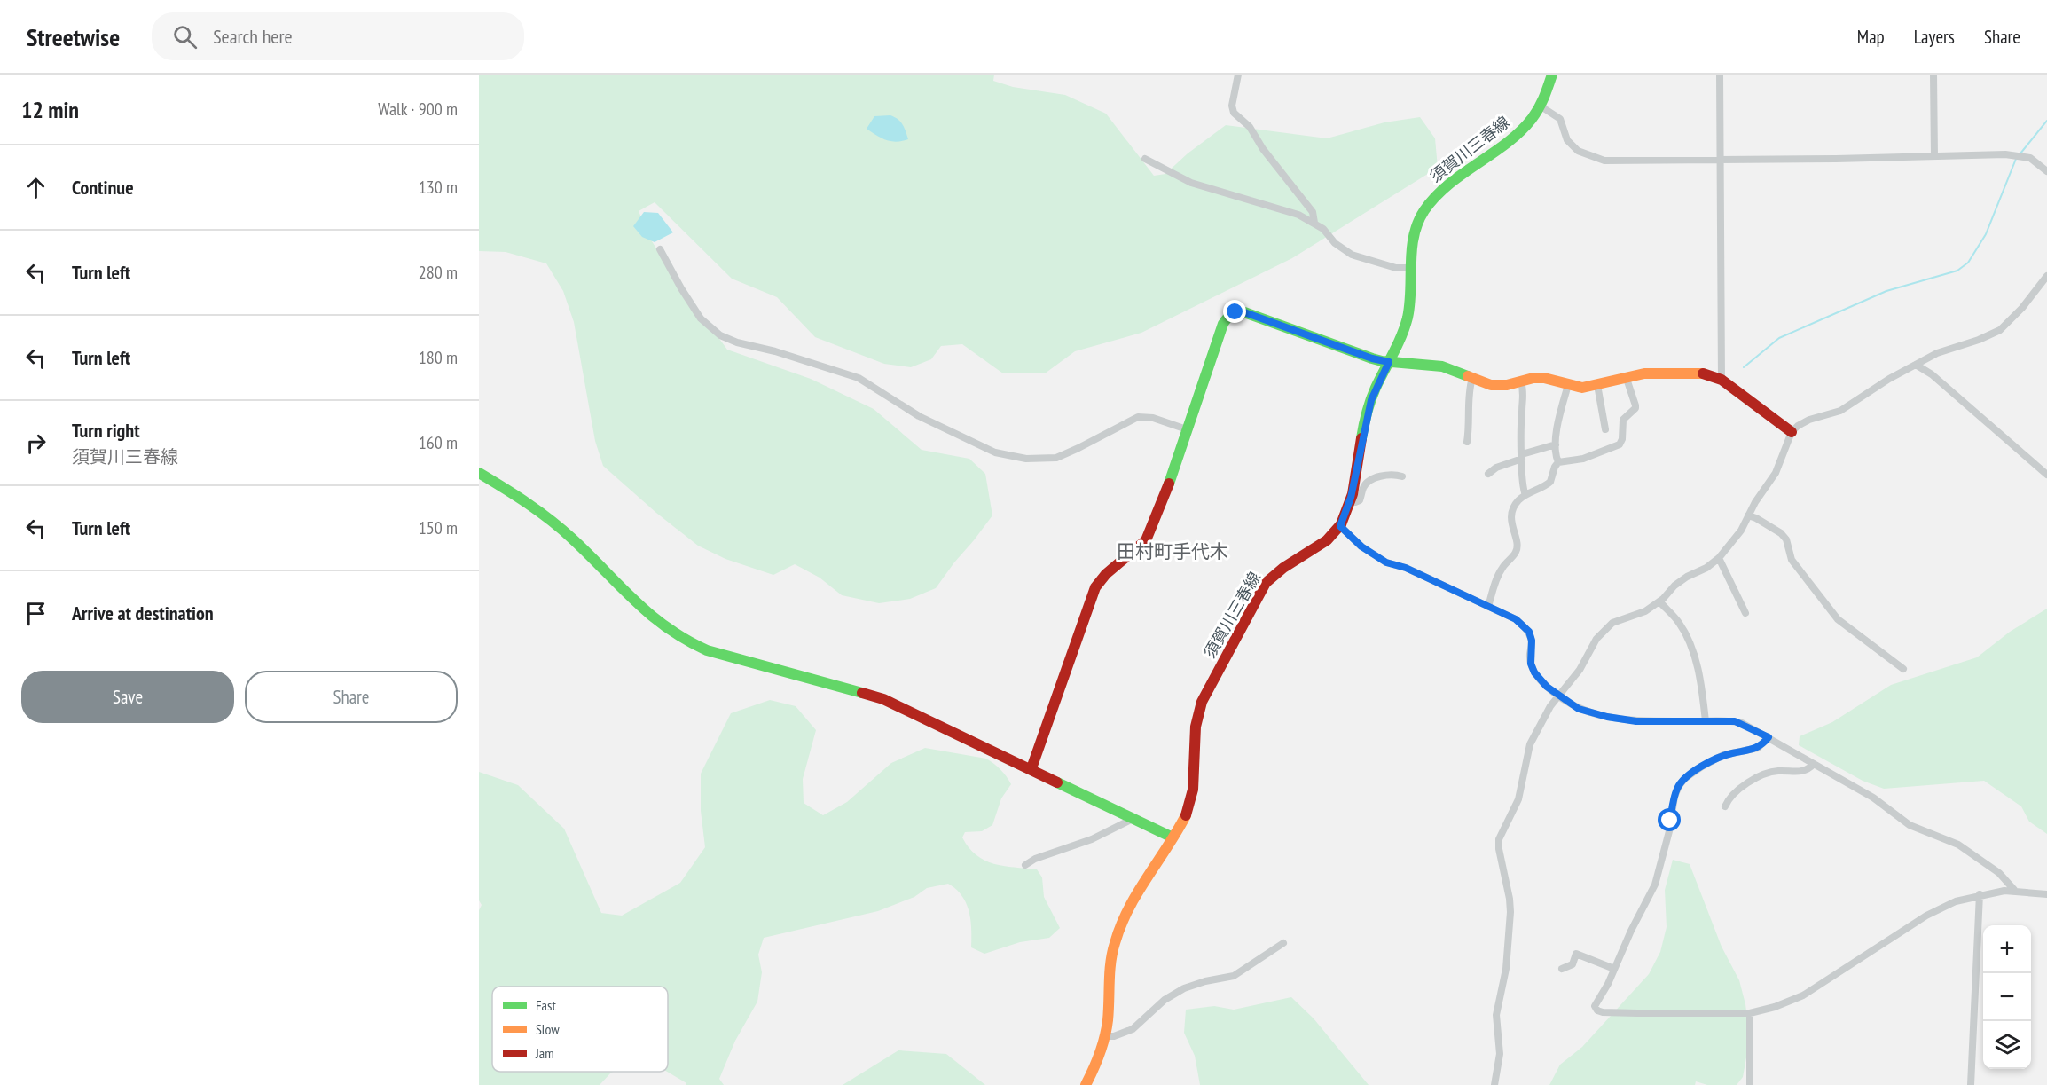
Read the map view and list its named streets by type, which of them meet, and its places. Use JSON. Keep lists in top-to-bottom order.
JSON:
{
  "streets": {
    "street": ["須賀川三春線"]
  },
  "districts": ["田村町手代木"],
  "legend": ["Fast", "Slow", "Jam"],
  "page": {
    "header": "Streetwise",
    "search": "Search here",
    "nav": ["Map", "Layers", "Share"],
    "heading": ["12 min", "Walk · 900 m"],
    "list": [
      ["Continue", "130 m"],
      ["Turn left", "280 m"],
      ["Turn left", "180 m"],
      ["Turn right", "須賀川三春線", "160 m"],
      ["Turn left", "150 m"],
      "Arrive at destination"
    ],
    "buttons": ["Save", "Share"],
    "map_buttons": ["+", "−"]
  }
}
